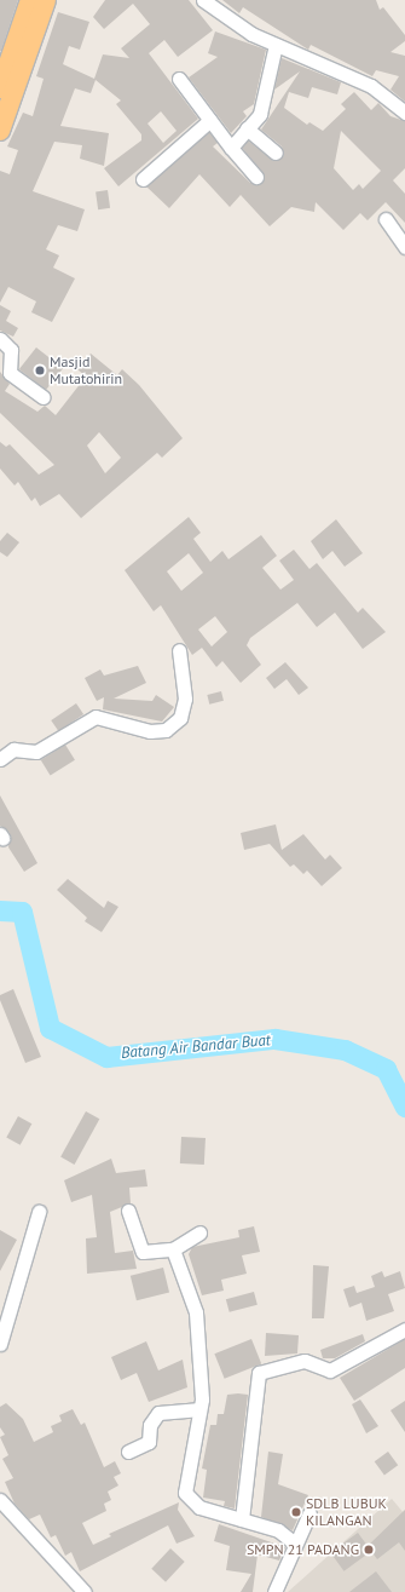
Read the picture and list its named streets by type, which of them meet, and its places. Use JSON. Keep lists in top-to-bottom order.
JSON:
{
  "water": ["Batang Air Bandar Buat"],
  "places": ["Masjid Mutatohirin", "SDLB LUBUK KILANGAN", "SMPN 21 PADANG"]
}
